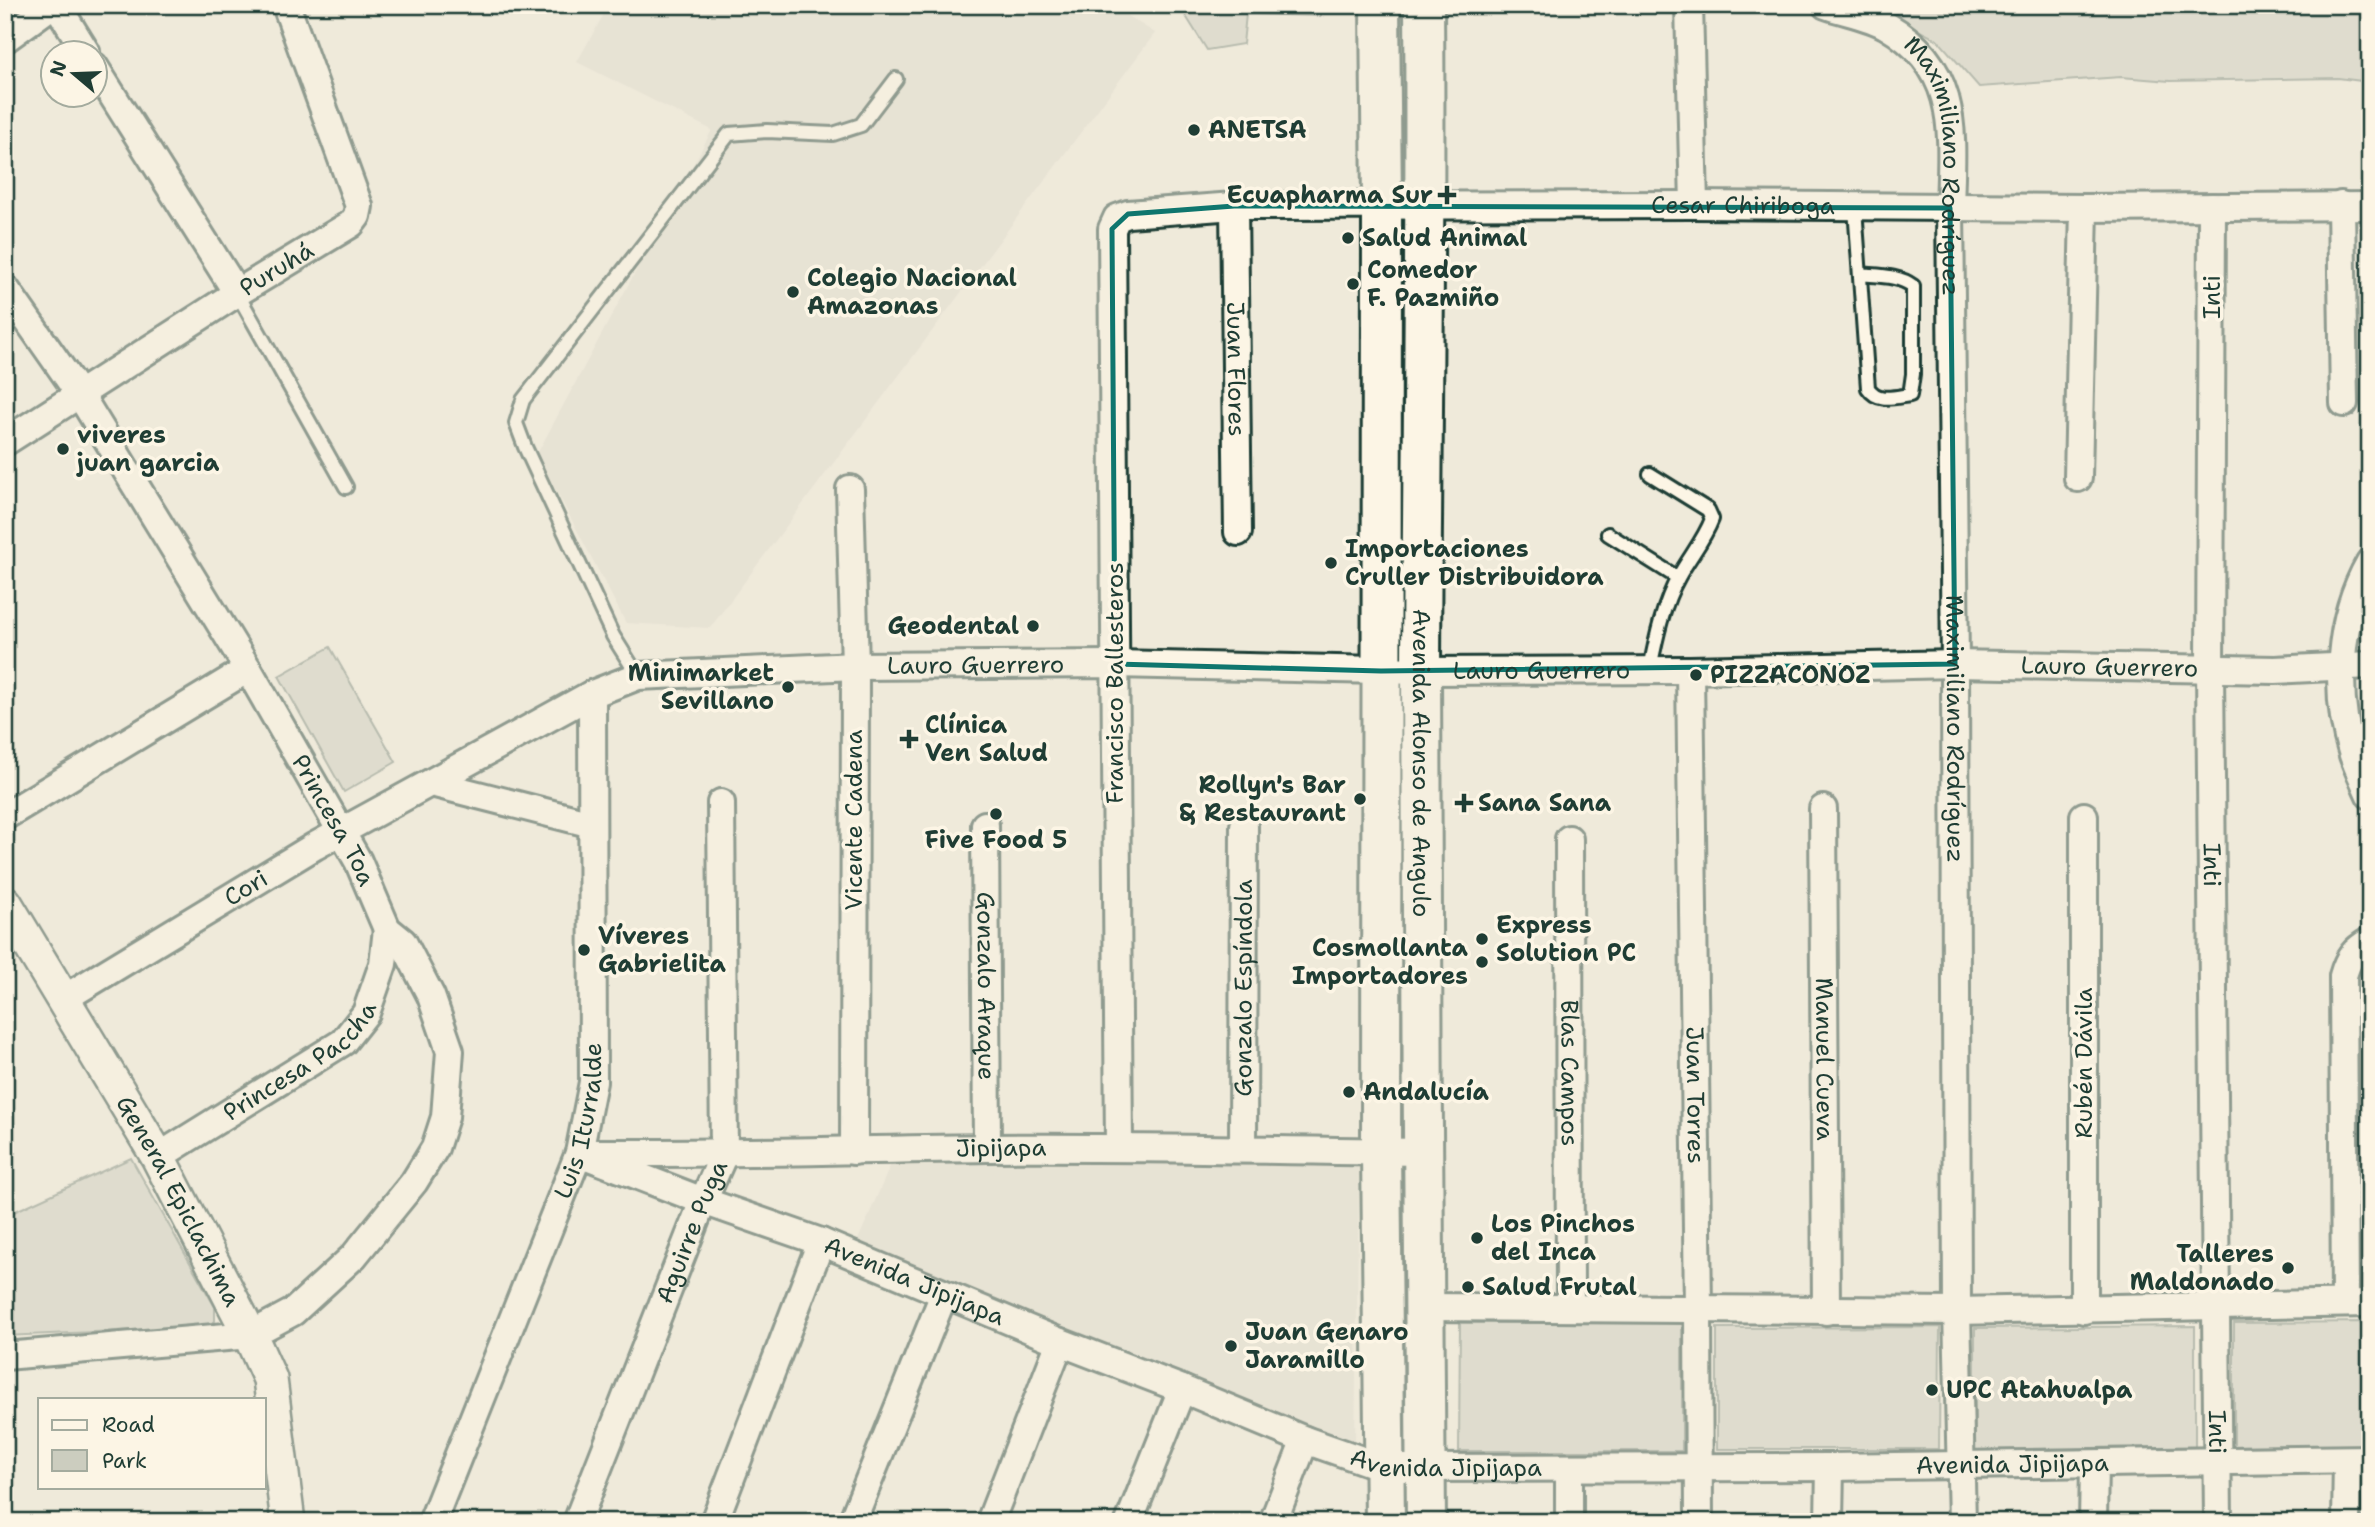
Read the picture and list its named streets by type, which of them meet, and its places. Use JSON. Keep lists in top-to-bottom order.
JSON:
{
  "streets": {
    "main road": ["Avenida Alonso de Angulo"],
    "street": [
      "Maximiliano Rodríguez",
      "Cesar Chiriboga",
      "Puruhá",
      "Inti",
      "Juan Flores",
      "Lauro Guerrero",
      "Francisco Ballesteros",
      "Vicente Cadena",
      "Princesa Toa",
      "Cori",
      "Gonzalo Araque",
      "Gonzalo Espíndola",
      "Princesa Paccha",
      "Manuel Cueva",
      "Rubén Dávila",
      "Blas Campos",
      "Juan Torres",
      "Luis Iturralde",
      "Jipijapa",
      "General Epiclachima",
      "Aguirre Puga",
      "Avenida Jipijapa"
    ]
  },
  "crossings": [
    ["Maximiliano Rodríguez", "Cesar Chiriboga"],
    ["Maximiliano Rodríguez", "Lauro Guerrero"],
    ["Maximiliano Rodríguez", "Avenida Jipijapa"],
    ["Cesar Chiriboga", "Inti"],
    ["Cesar Chiriboga", "Juan Flores"],
    ["Cesar Chiriboga", "Francisco Ballesteros"],
    ["Cesar Chiriboga", "Avenida Alonso de Angulo"],
    ["Puruhá", "Princesa Toa"],
    ["Inti", "Lauro Guerrero"],
    ["Inti", "Avenida Jipijapa"],
    ["Lauro Guerrero", "Francisco Ballesteros"],
    ["Lauro Guerrero", "Avenida Alonso de Angulo"],
    ["Lauro Guerrero", "Vicente Cadena"],
    ["Lauro Guerrero", "Cori"],
    ["Lauro Guerrero", "Juan Torres"],
    ["Lauro Guerrero", "Luis Iturralde"],
    ["Francisco Ballesteros", "Jipijapa"],
    ["Avenida Alonso de Angulo", "Jipijapa"],
    ["Avenida Alonso de Angulo", "Avenida Jipijapa"],
    ["Vicente Cadena", "Jipijapa"],
    ["Princesa Toa", "Cori"],
    ["Princesa Toa", "Princesa Paccha"],
    ["Princesa Toa", "General Epiclachima"],
    ["Cori", "Luis Iturralde"],
    ["Cori", "General Epiclachima"],
    ["Gonzalo Araque", "Jipijapa"],
    ["Gonzalo Espíndola", "Jipijapa"],
    ["Princesa Paccha", "General Epiclachima"],
    ["Juan Torres", "Avenida Jipijapa"],
    ["Luis Iturralde", "Jipijapa"],
    ["Luis Iturralde", "Avenida Jipijapa"],
    ["Jipijapa", "Aguirre Puga"],
    ["Jipijapa", "Avenida Jipijapa"],
    ["Aguirre Puga", "Avenida Jipijapa"]
  ],
  "places": {
    "other": [
      "ANETSA",
      "Salud Animal",
      "Comedor F. Pazmiño",
      "Colegio Nacional Amazonas",
      "viveres juan garcia",
      "Importaciones Cruller Distribuidora",
      "Geodental",
      "PIZZACONOZ",
      "Minimarket Sevillano",
      "Rollyn's Bar & Restaurant",
      "Five Food 5",
      "Express Solution PC",
      "Víveres Gabrielita",
      "Cosmollanta Importadores",
      "Andalucía",
      "Los Pinchos del Inca",
      "Talleres Maldonado",
      "Salud Frutal",
      "Juan Genaro Jaramillo",
      "UPC Atahualpa"
    ],
    "health": ["Ecuapharma Sur", "Clínica Ven Salud", "Sana Sana"]
  },
  "legend": ["Road", "Park"],
  "north": "left"
}
